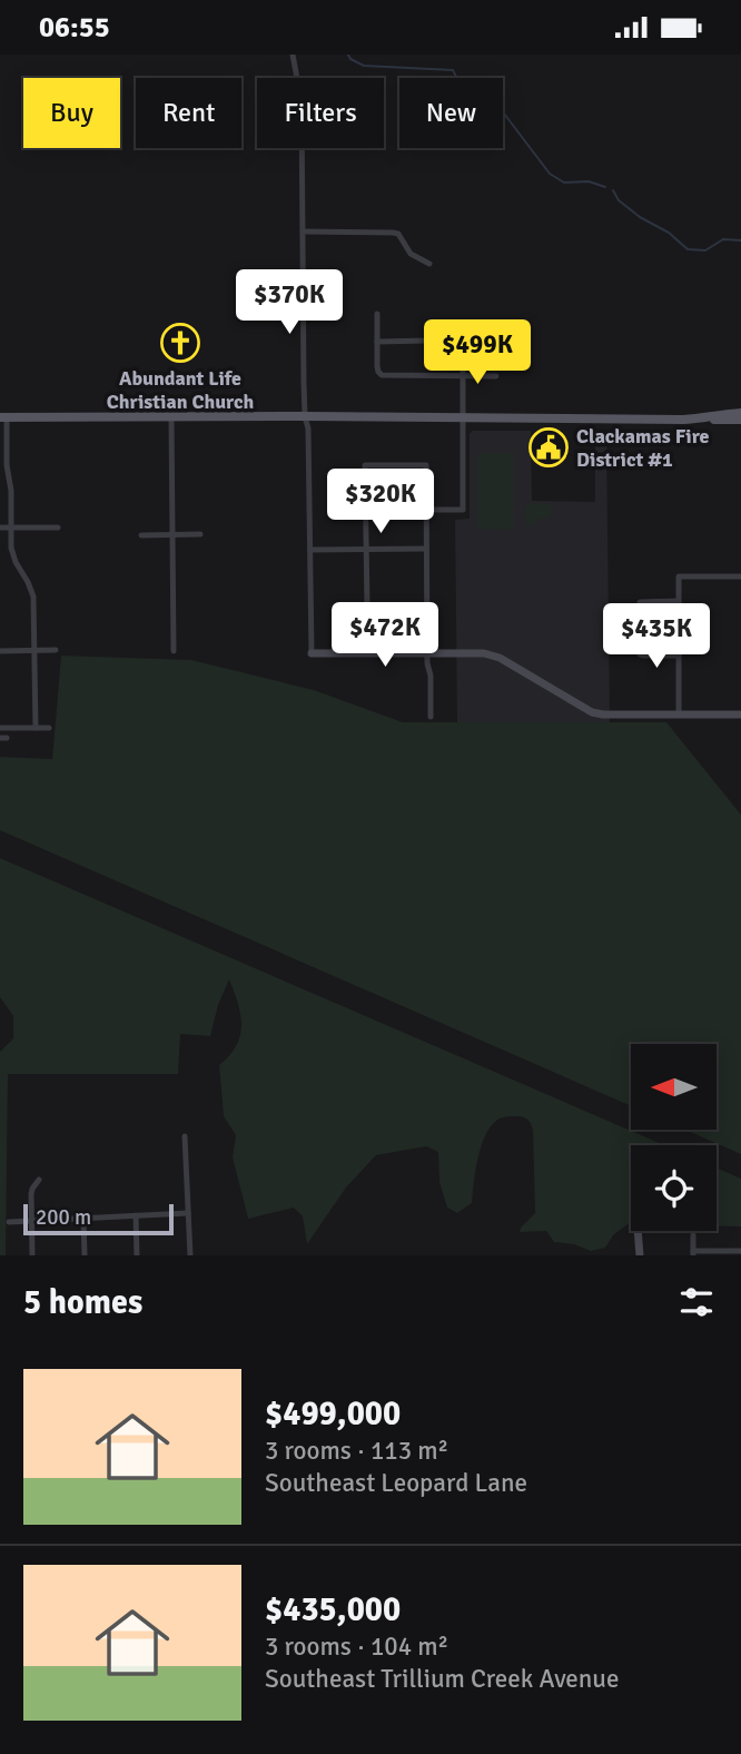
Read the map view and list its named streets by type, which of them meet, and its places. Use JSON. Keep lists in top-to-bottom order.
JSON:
{
  "places": {
    "church": ["Abundant Life Christian Church"],
    "public building": ["Clackamas Fire District #1"]
  },
  "scale_bar": "200 m",
  "north": "left",
  "page": {
    "status": "06:55",
    "chip": [
      "Buy",
      "Rent",
      "Filters",
      "New"
    ],
    "price": [
      "$370K",
      "$499K",
      "$320K",
      "$472K",
      "$435K"
    ],
    "scale": "200 m",
    "heading": "5 homes",
    "list": [
      {
        "name": "$499,000",
        "note": "3 rooms · 113 m² · Southeast Leopard Lane"
      },
      {
        "name": "$435,000",
        "note": "3 rooms · 104 m² · Southeast Trillium Creek Avenue"
      }
    ]
  }
}
